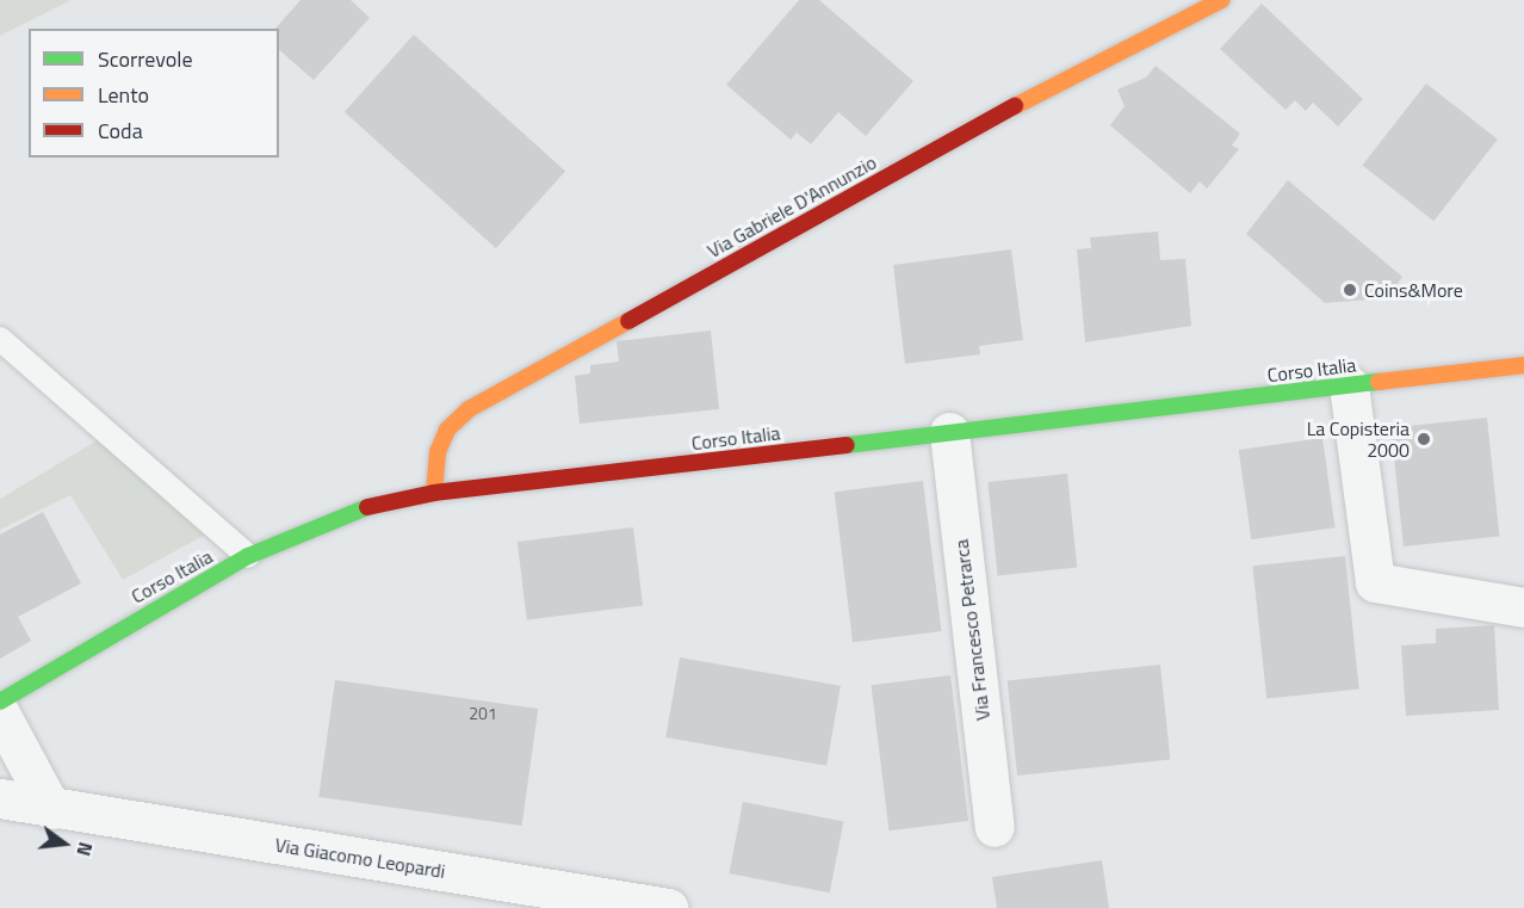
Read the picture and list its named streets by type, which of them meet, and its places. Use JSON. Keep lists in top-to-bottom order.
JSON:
{
  "streets": {
    "street": [
      "Via Gabriele D'Annunzio",
      "Corso Italia",
      "Via Francesco Petrarca",
      "Via Giacomo Leopardi"
    ]
  },
  "crossings": [
    ["Via Gabriele D'Annunzio", "Corso Italia"],
    ["Corso Italia", "Via Francesco Petrarca"]
  ],
  "places": ["Coins&More", "La Copisteria 2000"],
  "house_numbers": ["201"],
  "legend": ["Scorrevole", "Lento", "Coda"],
  "north": "right"
}
